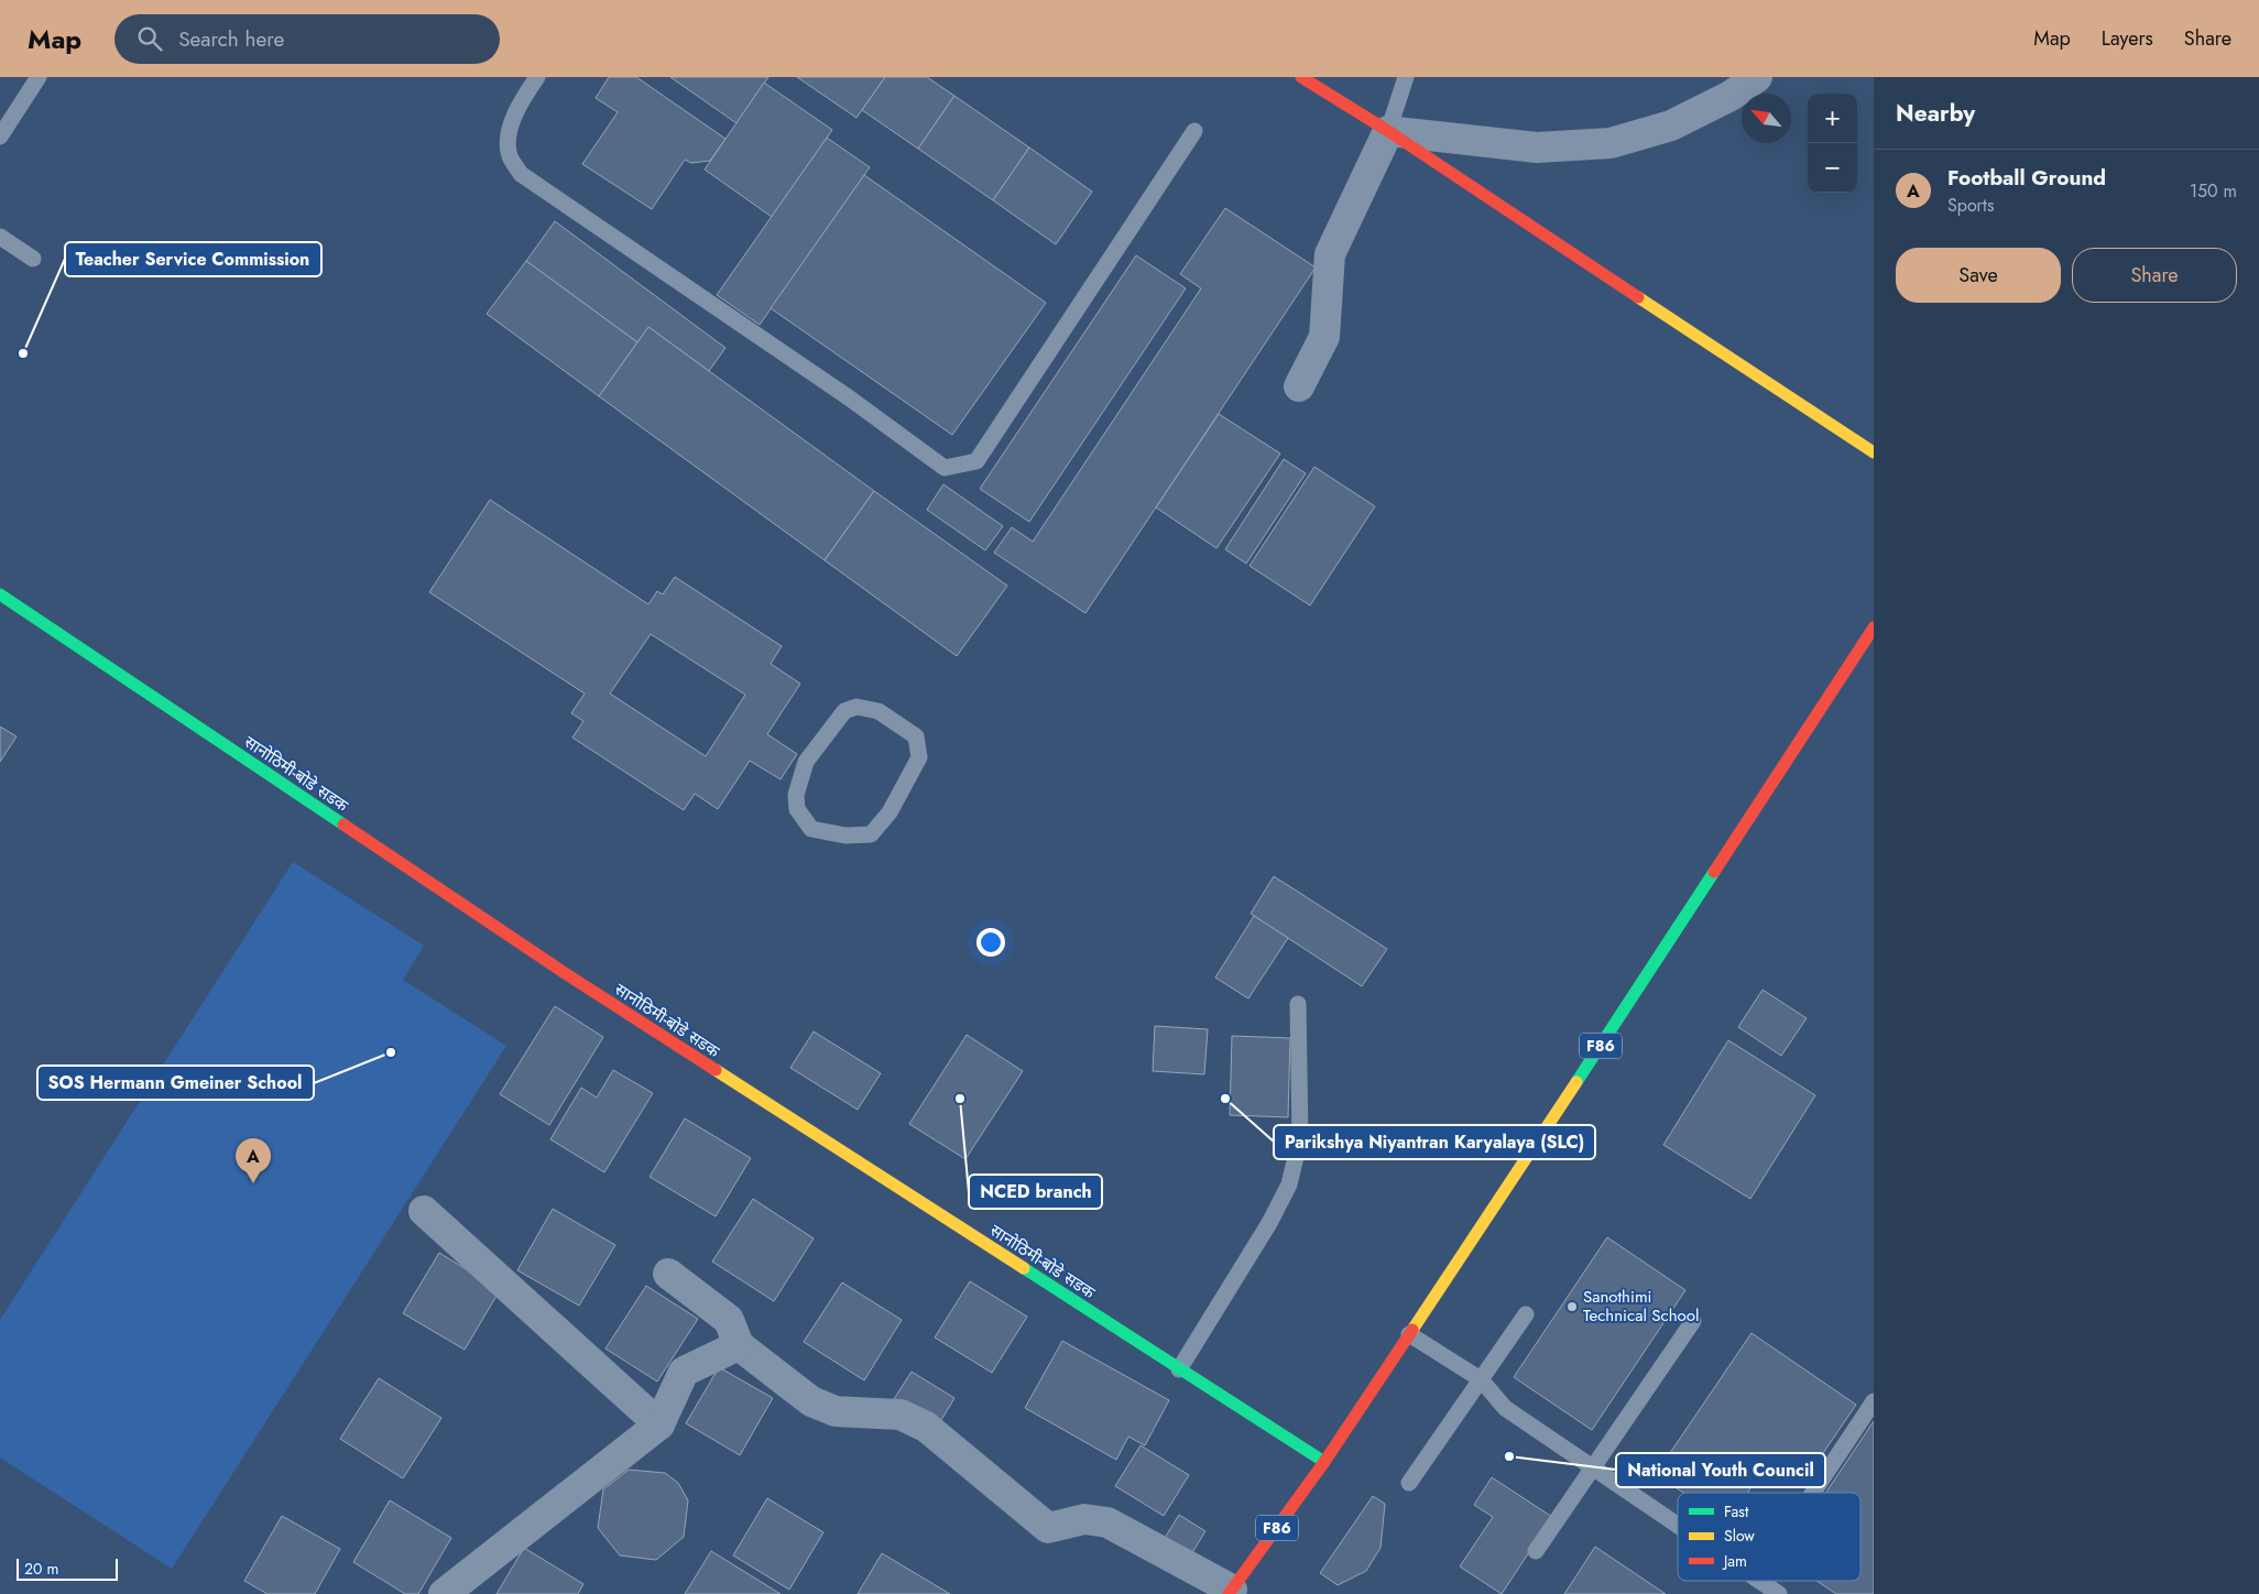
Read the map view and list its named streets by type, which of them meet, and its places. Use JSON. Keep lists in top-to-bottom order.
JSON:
{
  "streets": {
    "main road": ["सानोठिमी-बोडे सडक", "F86"]
  },
  "crossings": [
    ["सानोठिमी-बोडे सडक", "F86"]
  ],
  "places": [
    "Teacher Service Commission",
    "SOS Hermann Gmeiner School",
    "NCED branch",
    "Parikshya Niyantran Karyalaya (SLC)",
    "Sanothimi Technical School",
    "National Youth Council"
  ],
  "legend": ["Fast", "Slow", "Jam"],
  "scale_bar": "20 m",
  "north": "top left",
  "page": {
    "header": "Map",
    "search": "Search here",
    "nav": ["Map", "Layers", "Share"],
    "heading": "Nearby",
    "map_buttons": ["+", "−"],
    "list": [
      {
        "mark": "A",
        "name": "Football Ground",
        "note": "Sports",
        "value": "150 m"
      }
    ],
    "buttons": ["Save", "Share"],
    "pins": "A",
    "scale": "20 m"
  }
}
